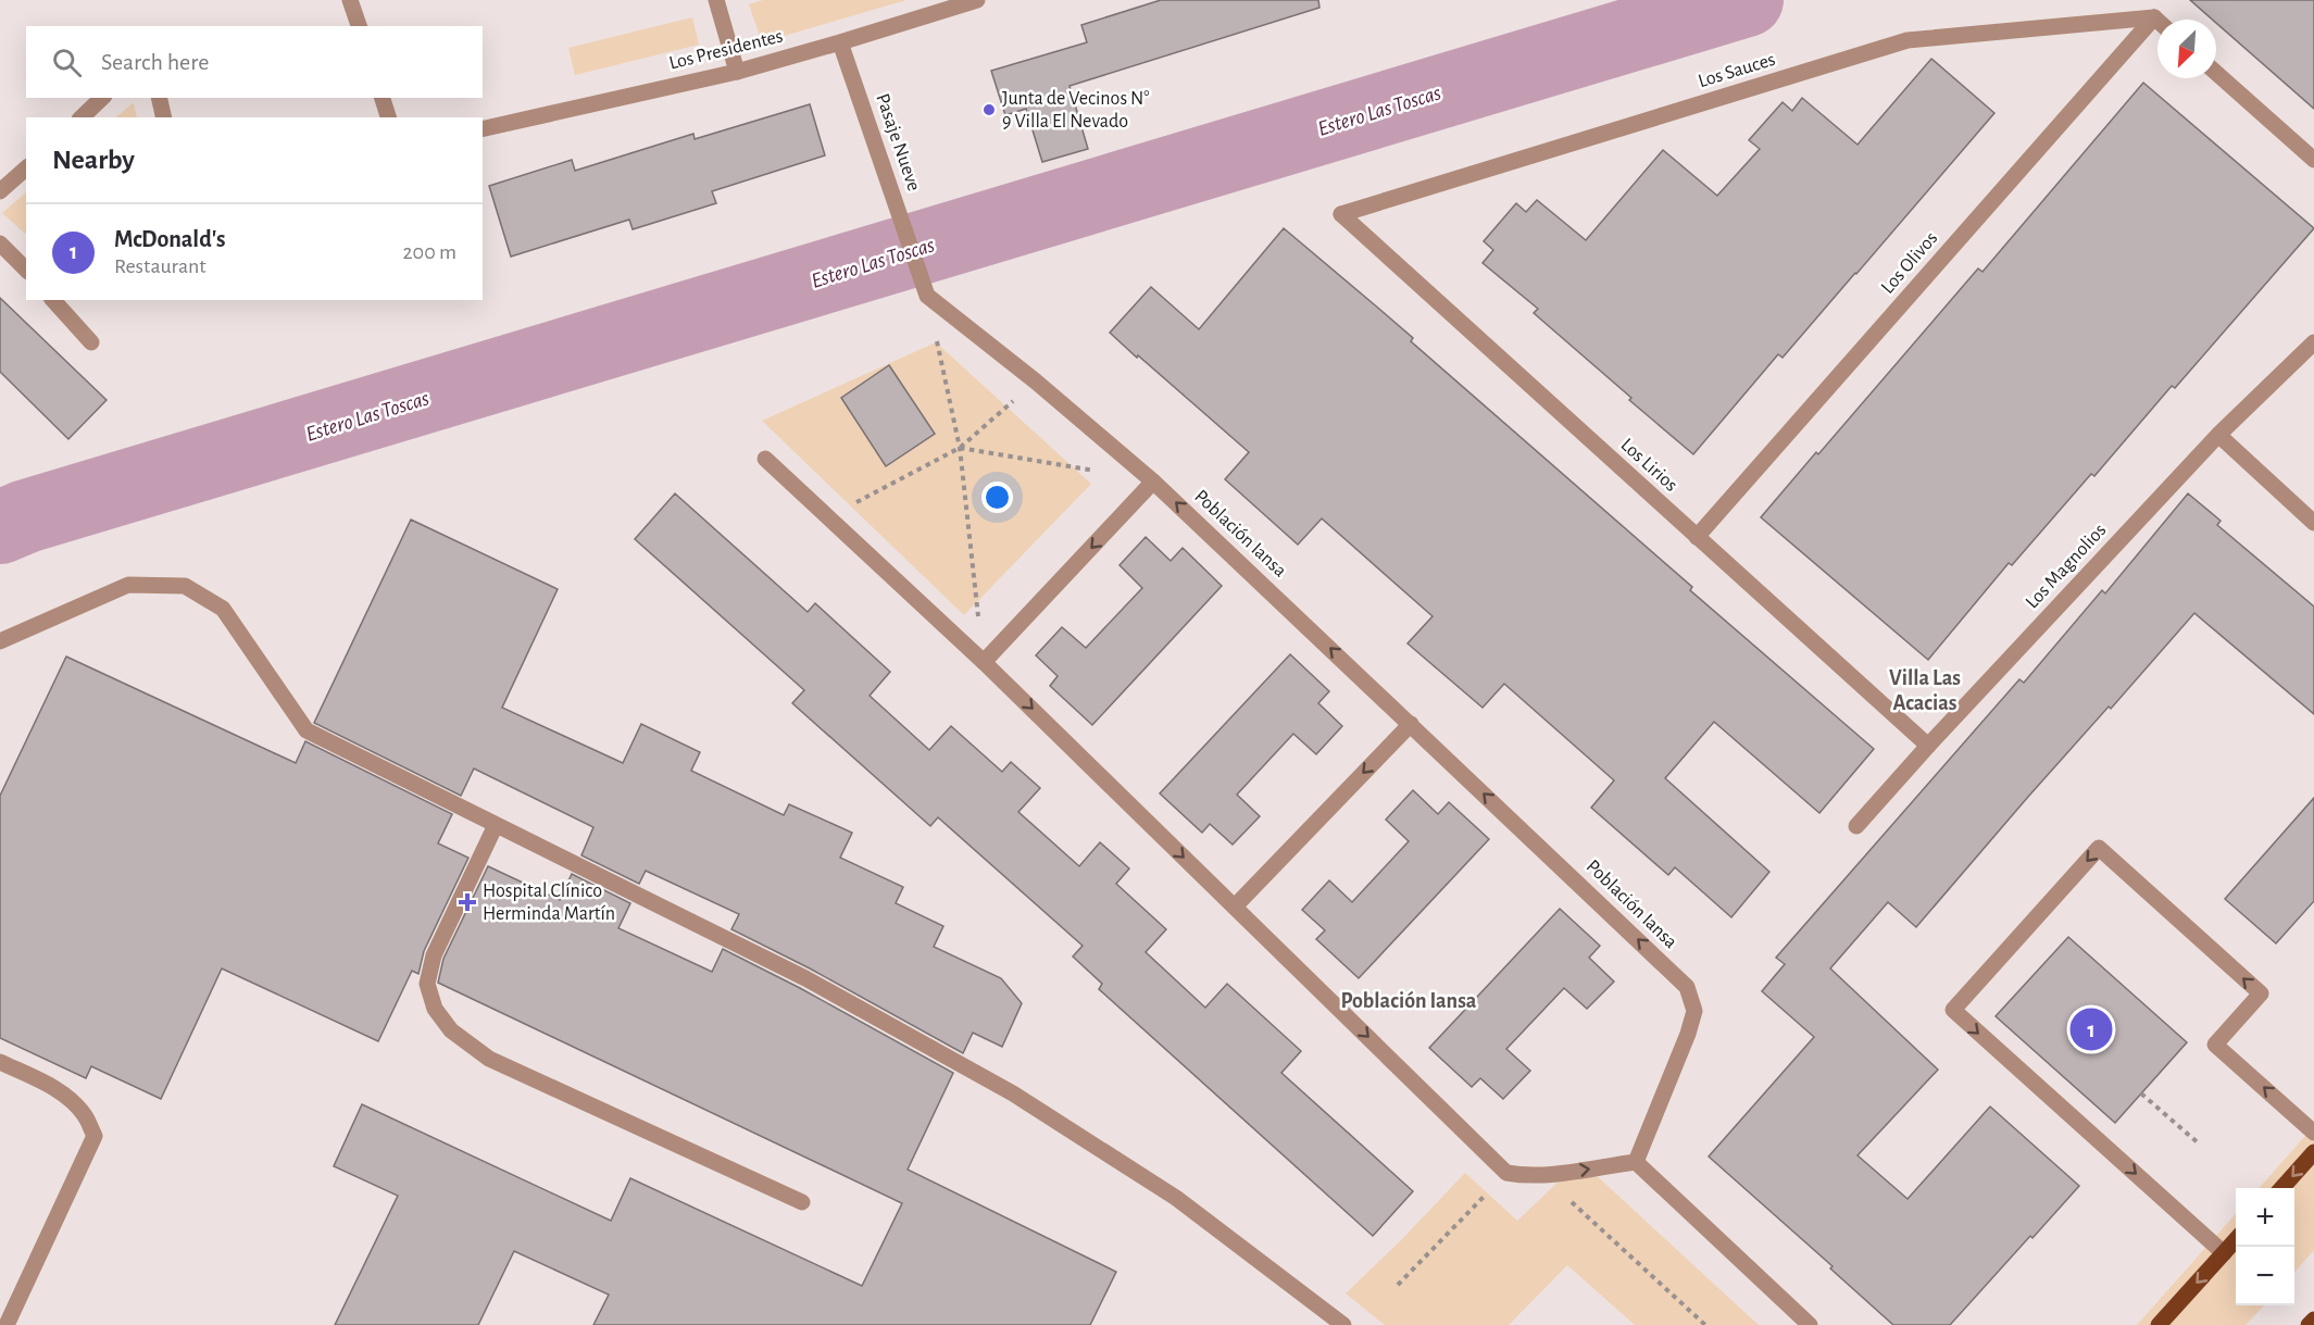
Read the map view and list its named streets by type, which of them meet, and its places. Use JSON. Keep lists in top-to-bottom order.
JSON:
{
  "streets": {
    "street": [
      "Los Presidentes",
      "Los Sauces",
      "Pasaje Nueve",
      "Los Olivos",
      "Los Lirios",
      "Población Iansa",
      "Los Magnolios"
    ]
  },
  "crossings": [
    ["Los Presidentes", "Pasaje Nueve"],
    ["Los Sauces", "Los Olivos"],
    ["Los Sauces", "Los Lirios"],
    ["Pasaje Nueve", "Población Iansa"],
    ["Los Olivos", "Los Lirios"],
    ["Los Lirios", "Los Magnolios"]
  ],
  "one_way": ["Población Iansa"],
  "districts": ["Villa Las Acacias", "Población Iansa"],
  "water": ["Estero Las Toscas"],
  "places": {
    "other": ["Junta de Vecinos N° 9 Villa El Nevado"],
    "health": ["Hospital Clínico Herminda Martín"]
  },
  "north": "bottom left",
  "page": {
    "search": "Search here",
    "heading": "Nearby",
    "list": [
      {
        "mark": "1",
        "name": "McDonald's",
        "note": "Restaurant",
        "value": "200 m"
      }
    ],
    "pins": "1",
    "map_buttons": ["+", "−"]
  }
}
